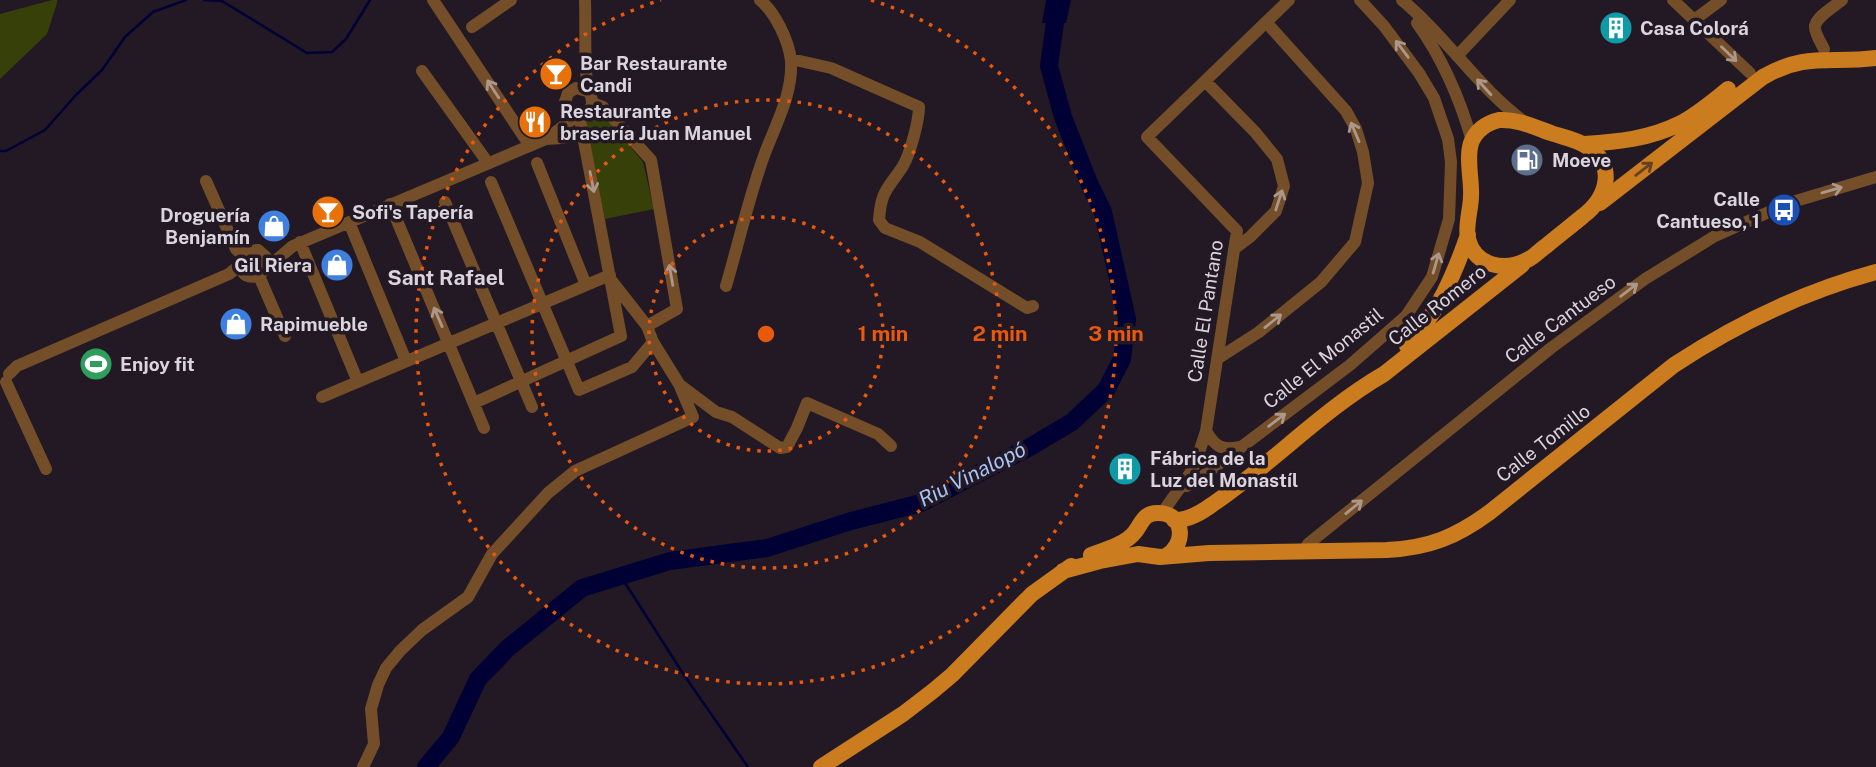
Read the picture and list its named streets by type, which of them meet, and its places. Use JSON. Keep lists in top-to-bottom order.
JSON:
{
  "streets": {
    "main road": ["Calle Romero", "Calle Tomillo"],
    "street": ["Calle El Pantano", "Calle Cantueso", "Calle El Monastil"]
  },
  "crossings": [
    ["Calle Romero", "Calle El Pantano"],
    ["Calle Romero", "Calle Tomillo"],
    ["Calle El Pantano", "Calle El Monastil"],
    ["Calle El Pantano", "Calle Tomillo"],
    ["Calle Cantueso", "Calle Tomillo"]
  ],
  "one_way": ["Calle Cantueso", "Calle El Monastil"],
  "districts": ["Sant Rafael"],
  "water": ["Riu Vinalopó"],
  "places": {
    "building": ["Casa Colorá", "Fábrica de la Luz del Monastíl"],
    "bar": ["Bar Restaurante Candi", "Sofi's Tapería"],
    "restaurant": ["Restaurante brasería Juan Manuel"],
    "fuel station": ["Moeve"],
    "bus stop": ["Calle Cantueso, 1"],
    "shop": ["Droguería Benjamín", "Gil Riera", "Rapimueble"],
    "sports": ["Enjoy fit"]
  },
  "rings": ["1 min", "2 min", "3 min"]
}
